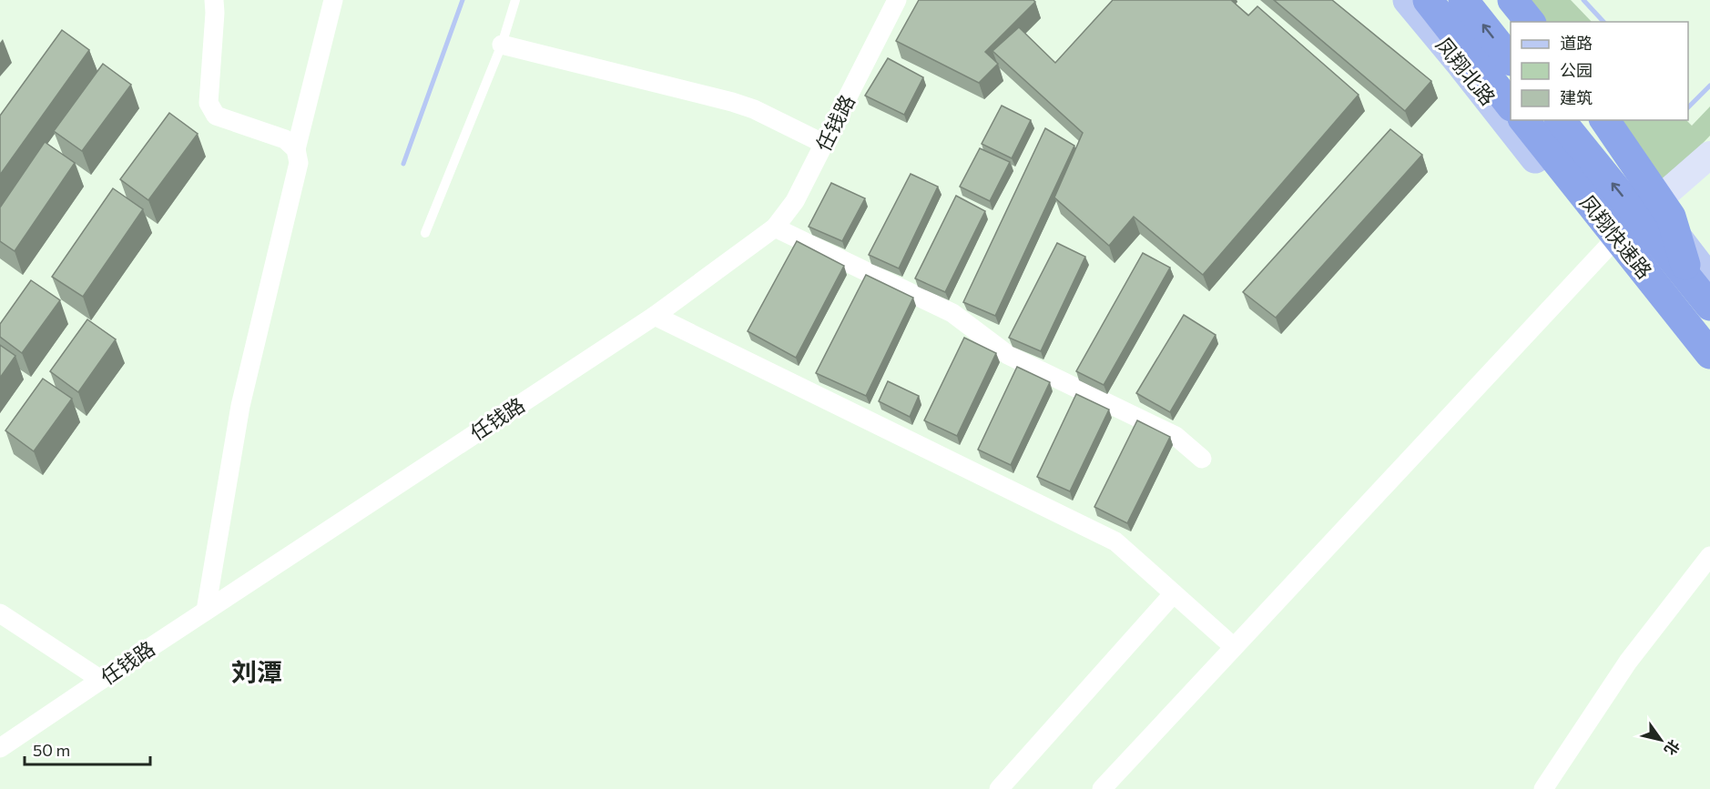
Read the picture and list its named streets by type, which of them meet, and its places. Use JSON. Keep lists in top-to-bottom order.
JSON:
{
  "streets": {
    "highway": ["凤翔快速路"],
    "main road": ["凤翔北路"],
    "street": ["任钱路"]
  },
  "districts": ["刘潭"],
  "legend": ["道路", "公园", "建筑"],
  "scale_bar": "50 m",
  "north": "bottom right"
}
